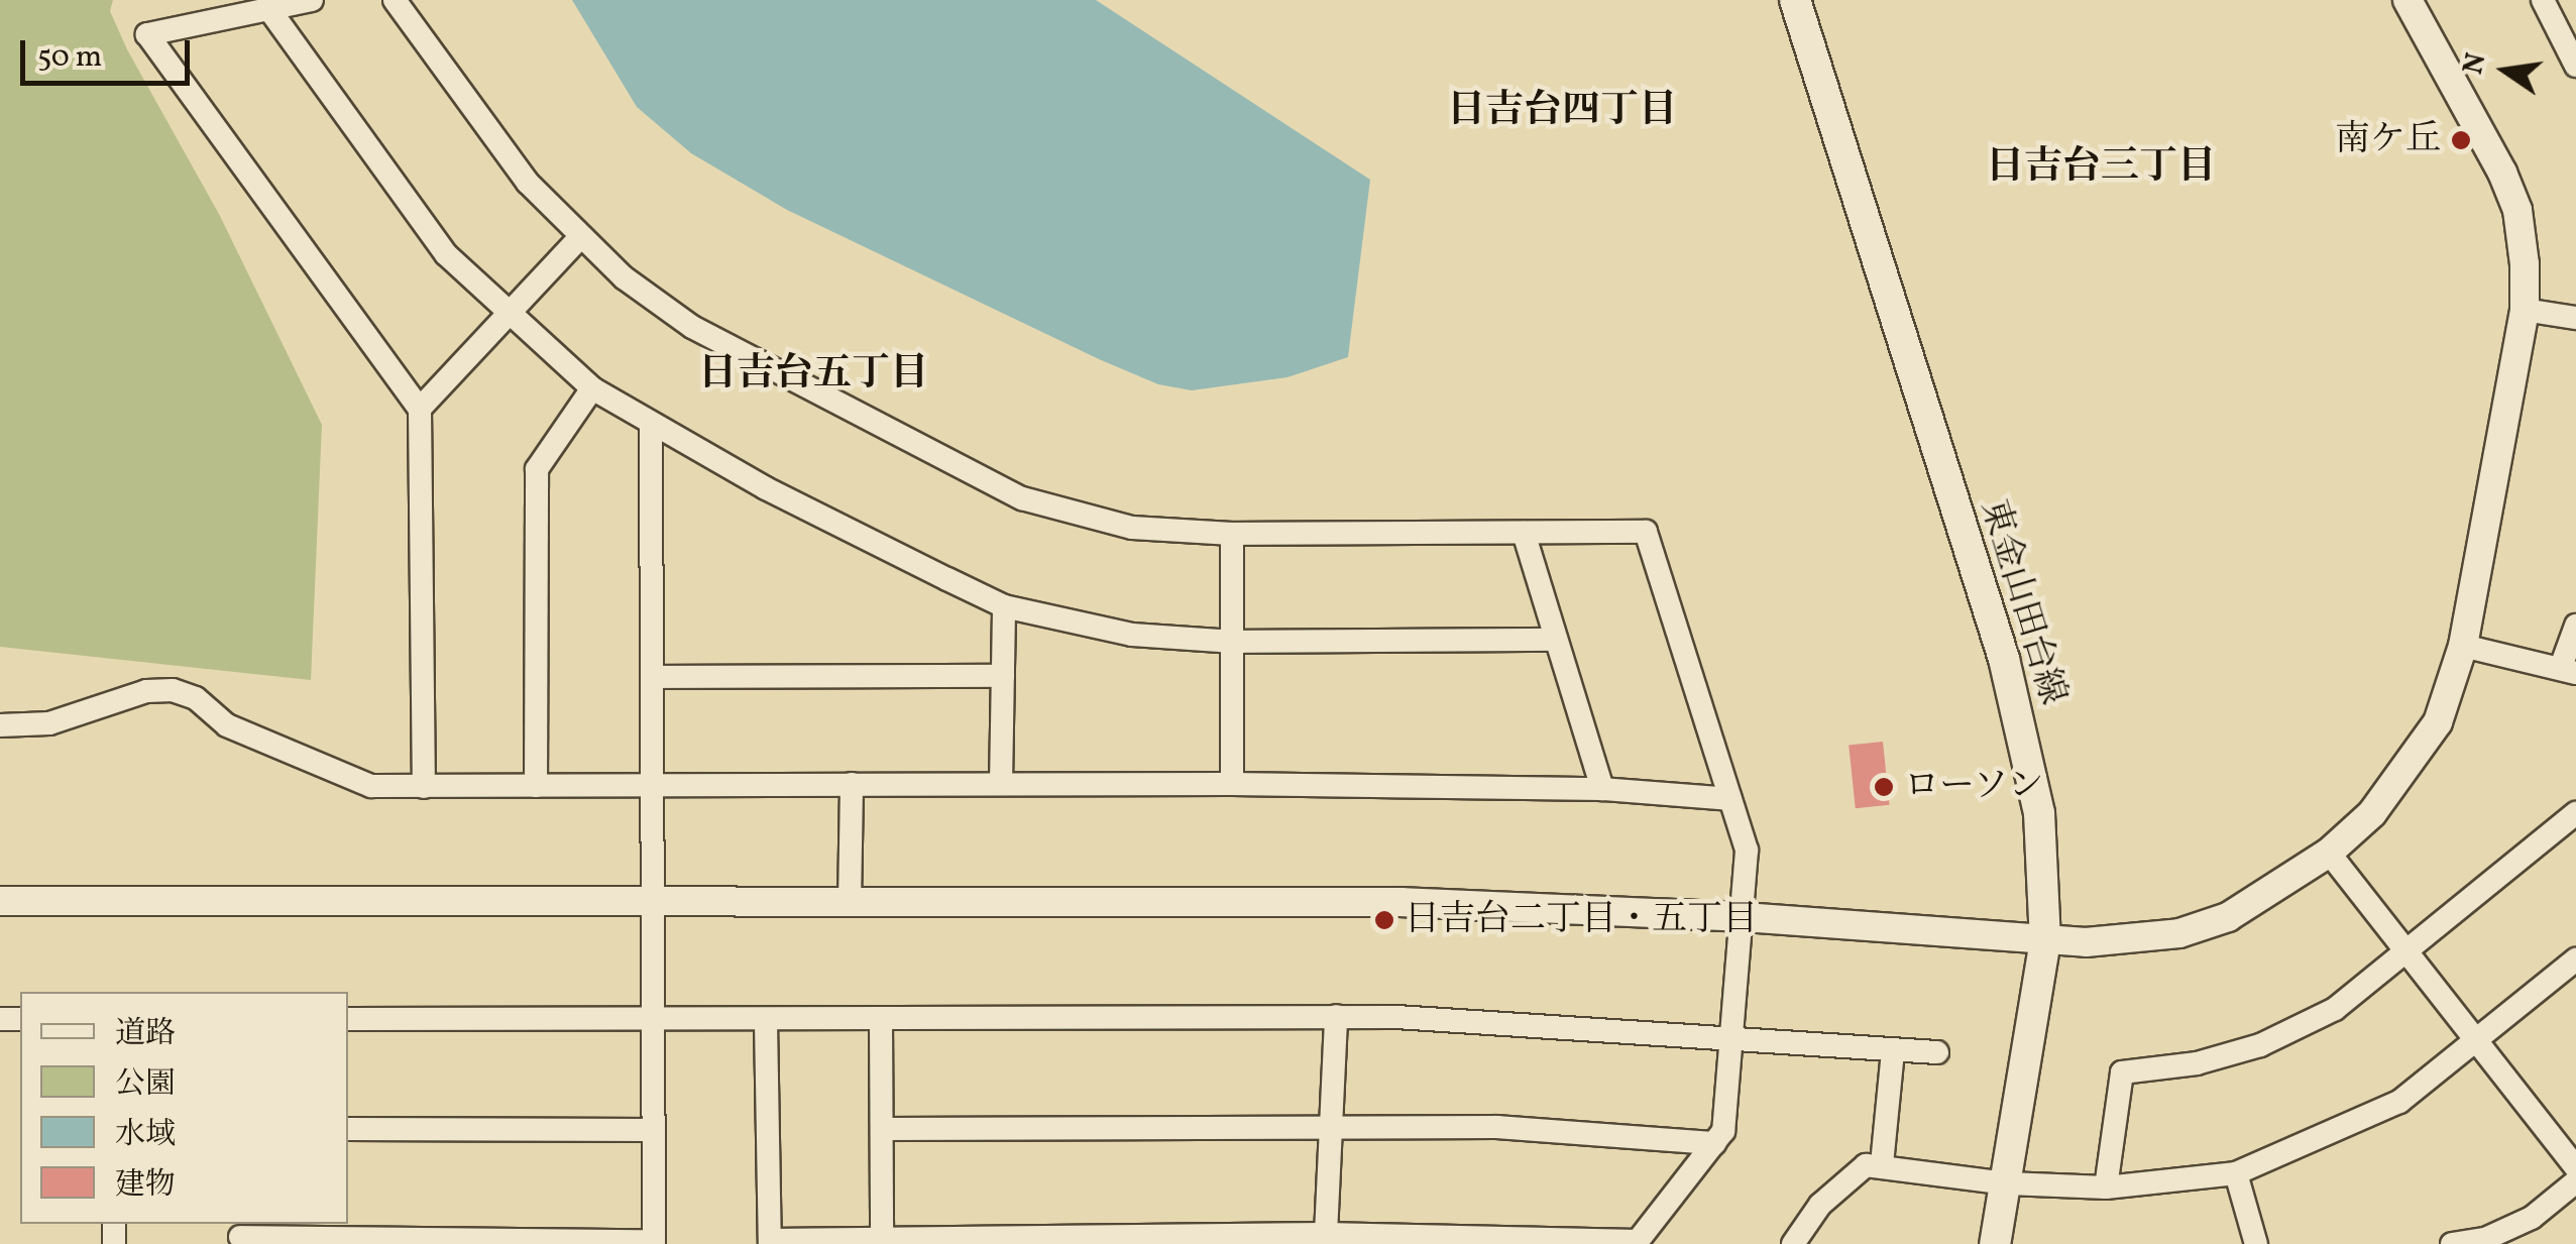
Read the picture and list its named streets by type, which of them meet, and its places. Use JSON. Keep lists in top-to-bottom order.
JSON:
{
  "streets": {
    "main road": ["東金山田台線"]
  },
  "districts": ["日吉台四丁目", "日吉台三丁目", "日吉台五丁目"],
  "places": ["南ケ丘", "ローソン", "日吉台二丁目・五丁目"],
  "legend": [
    "道路",
    "公園",
    "水域",
    "建物"
  ],
  "scale_bar": "50 m",
  "north": "left"
}
